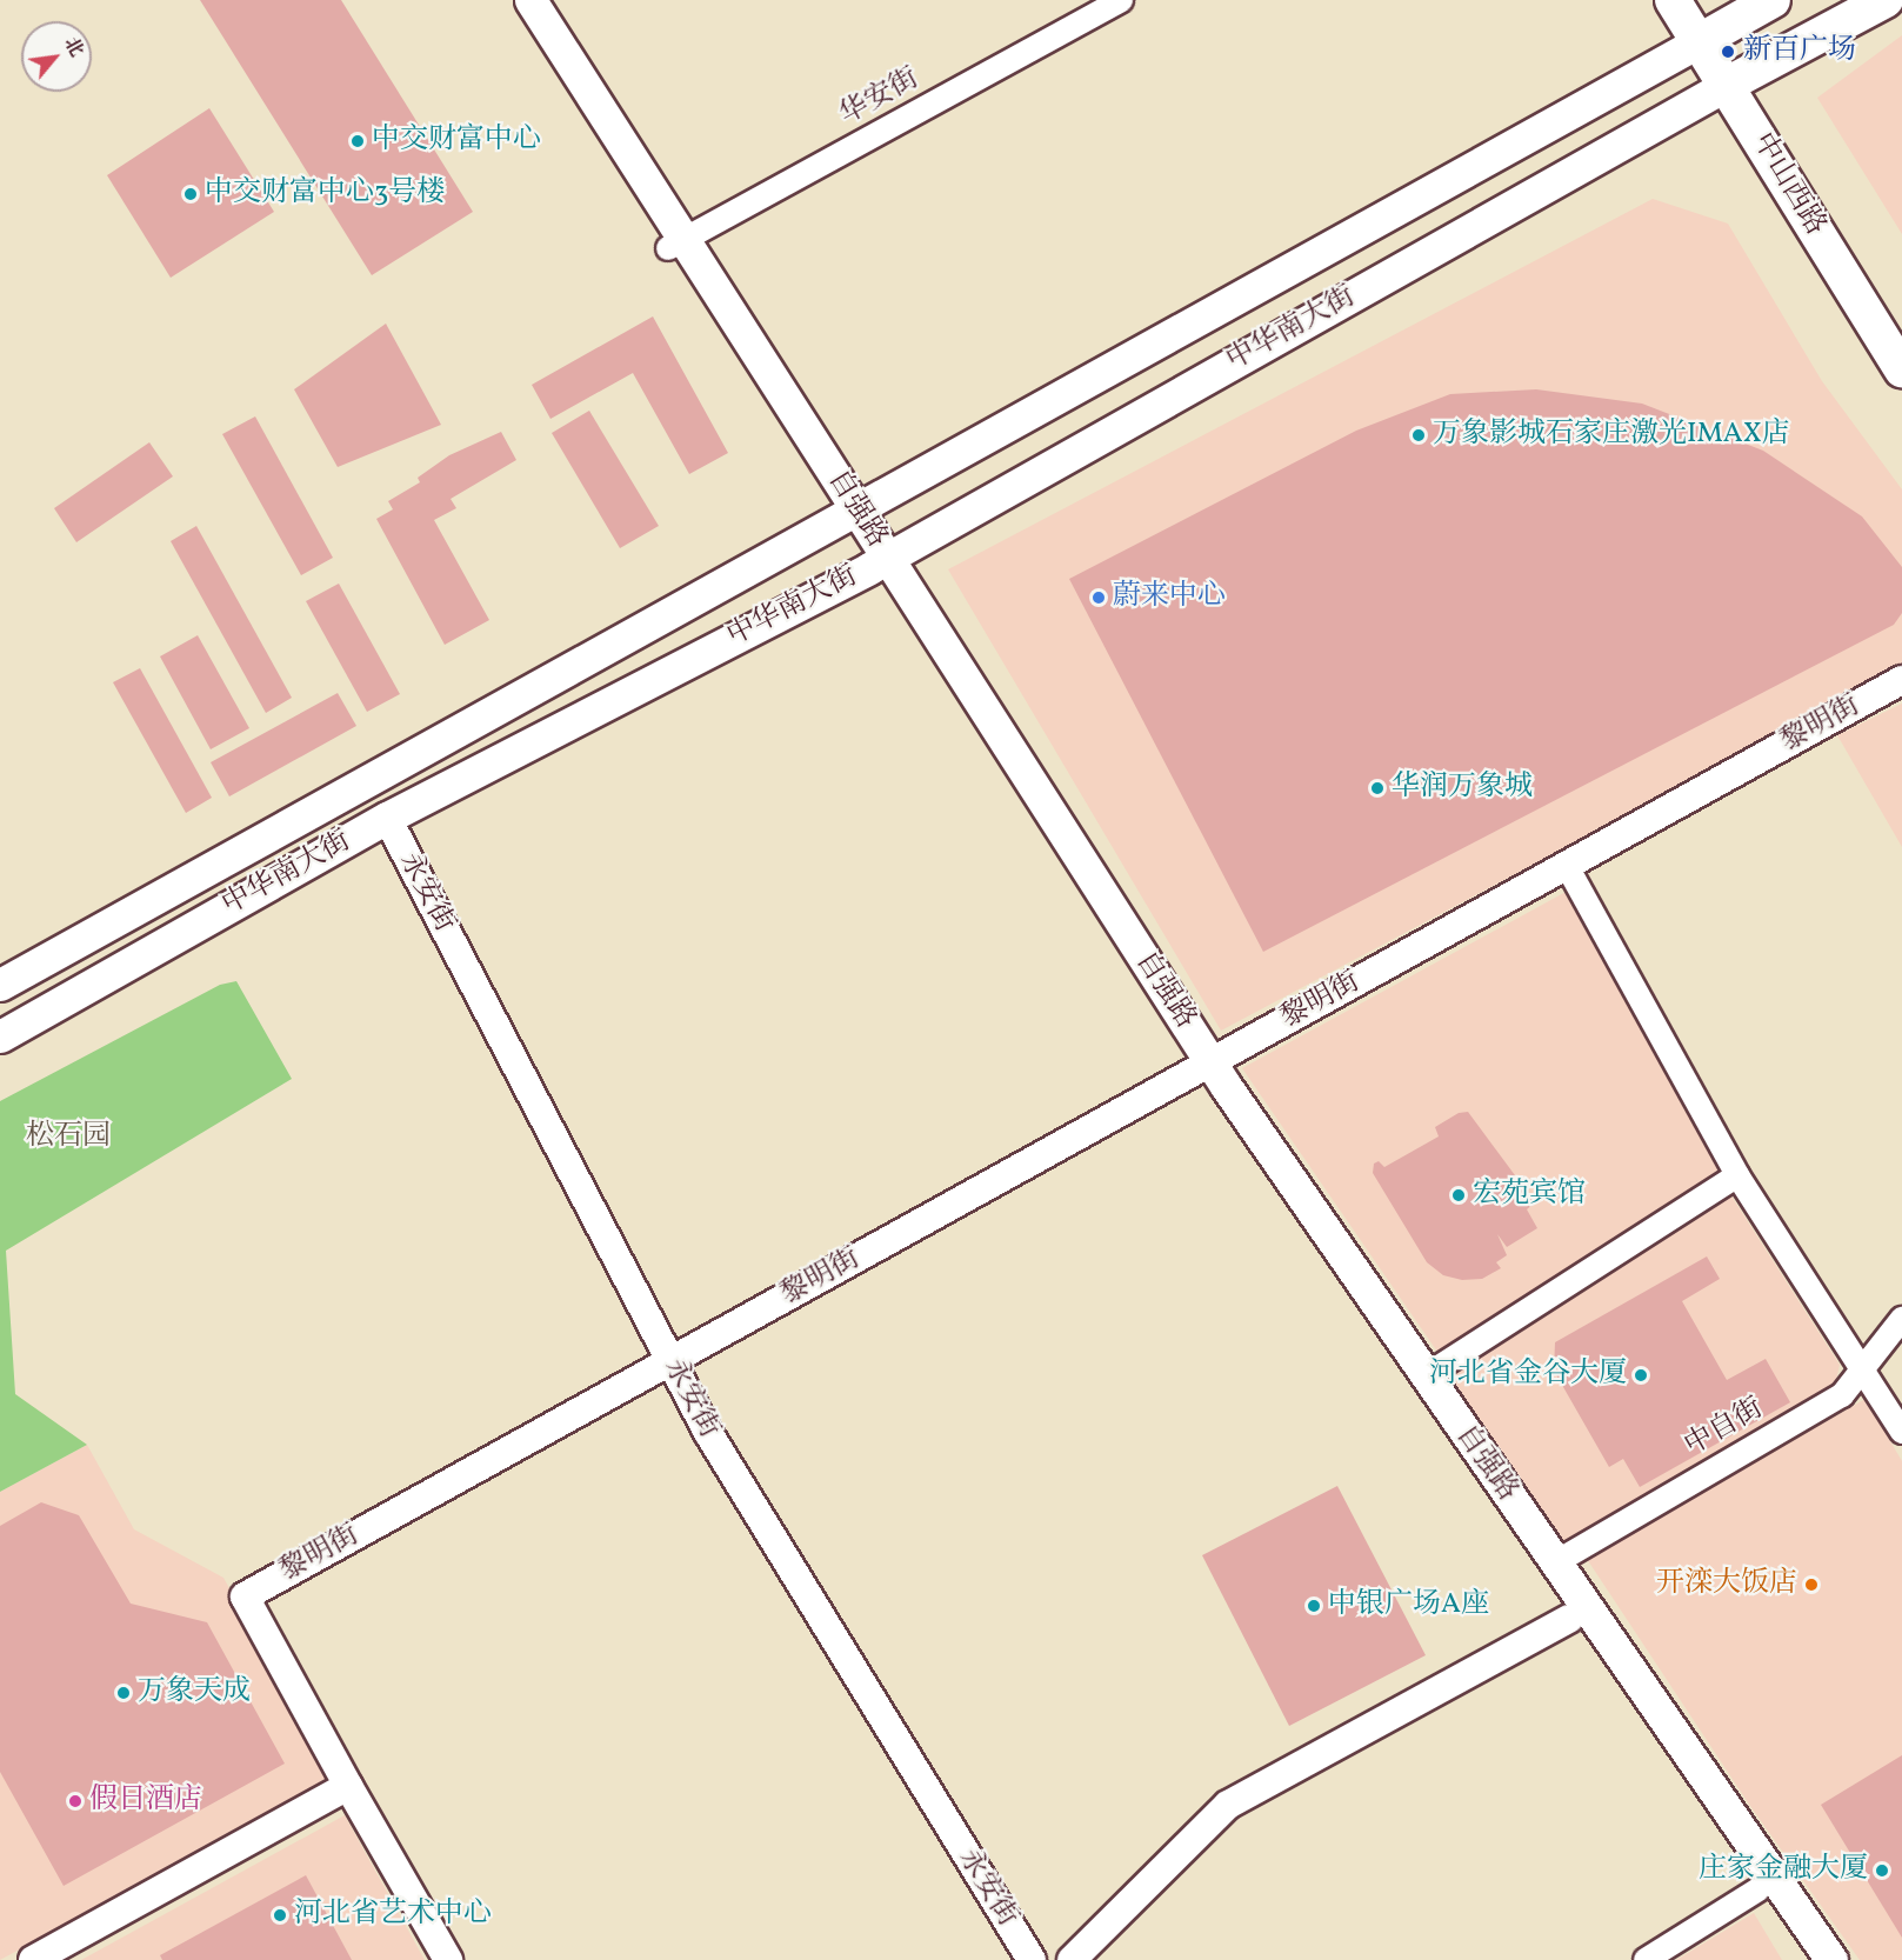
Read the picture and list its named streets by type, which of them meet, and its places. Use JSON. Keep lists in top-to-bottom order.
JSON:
{
  "streets": {
    "main road": ["中山西路", "中华南大街", "自强路"],
    "street": [
      "华安街",
      "黎明街",
      "永安街",
      "中自街"
    ]
  },
  "crossings": [
    ["华安街", "自强路"],
    ["中山西路", "中华南大街"],
    ["中华南大街", "自强路"],
    ["中华南大街", "永安街"],
    ["自强路", "黎明街"],
    ["自强路", "中自街"],
    ["黎明街", "永安街"]
  ],
  "parks": ["松石园"],
  "places": [
    "新百广场",
    "中交财富中心",
    "中交财富中心3号楼",
    "万象影城石家庄激光IMAX店",
    "蔚来中心",
    "华润万象城",
    "宏苑宾馆",
    "河北省金谷大厦",
    "开滦大饭店",
    "中银广场A座",
    "万象天成",
    "假日酒店",
    "庄家金融大厦",
    "河北省艺术中心"
  ],
  "north": "top right"
}
